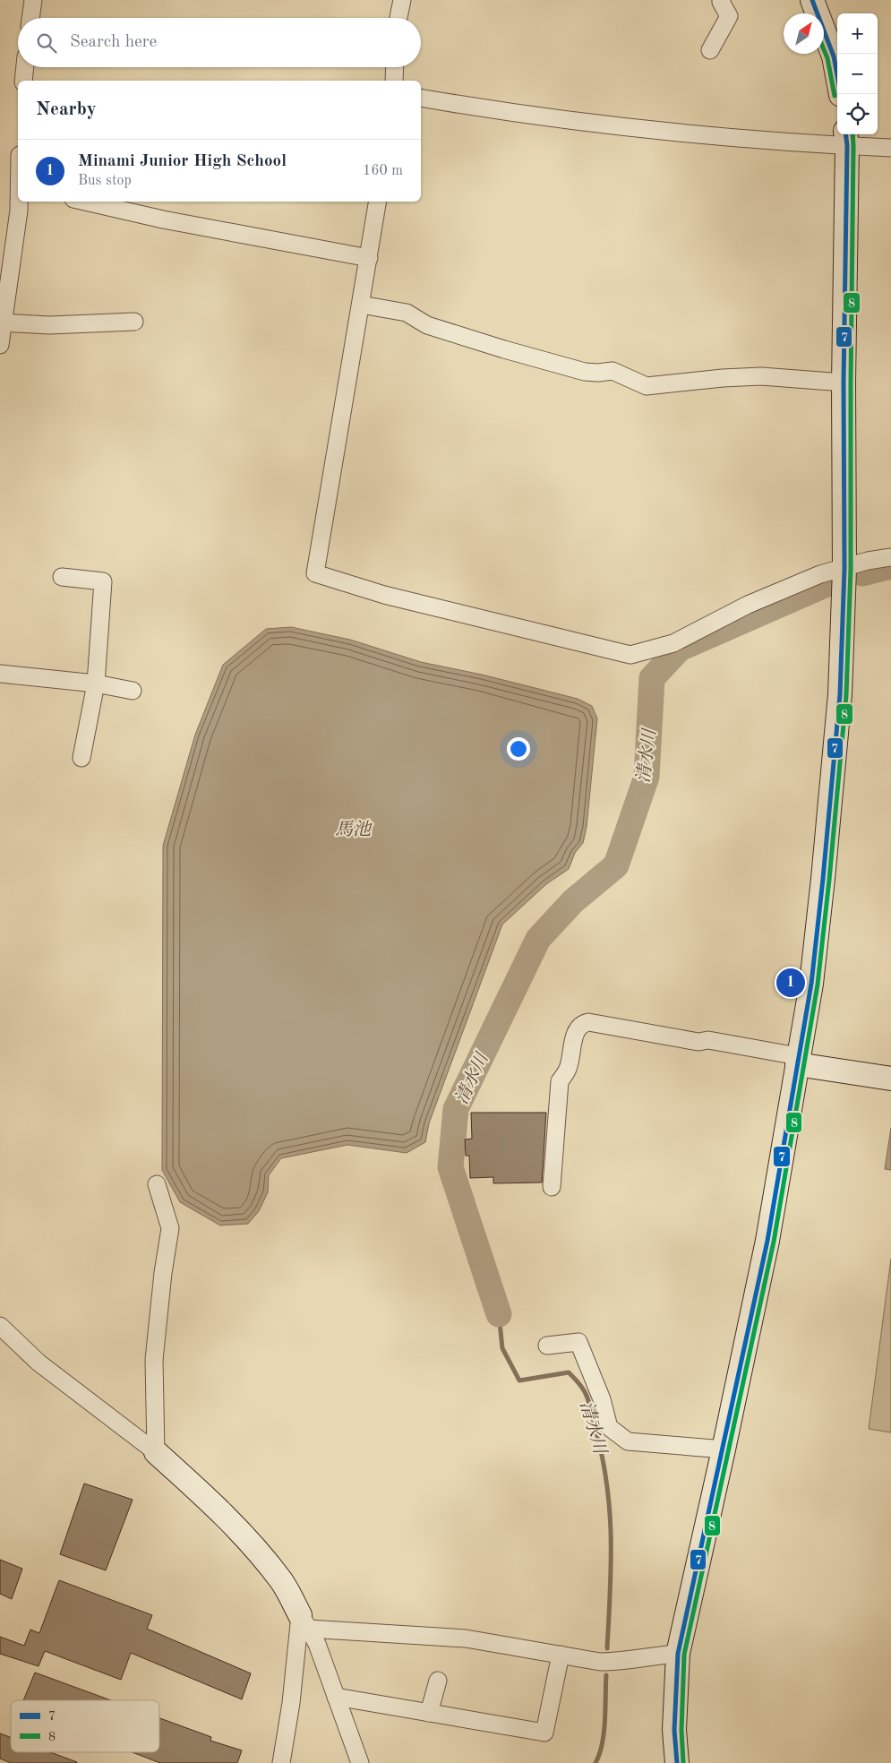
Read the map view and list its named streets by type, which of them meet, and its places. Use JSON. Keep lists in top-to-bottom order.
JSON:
{
  "water": ["清水川", "馬池"],
  "lines": ["transit line 7", "transit line 8"],
  "legend": ["7", "8"],
  "north": "top right",
  "page": {
    "map_buttons": ["+", "−"],
    "search": "Search here",
    "heading": "Nearby",
    "list": [
      {
        "mark": "1",
        "name": "Minami Junior High School",
        "note": "Bus stop",
        "value": "160 m"
      }
    ],
    "pins": "1"
  }
}
